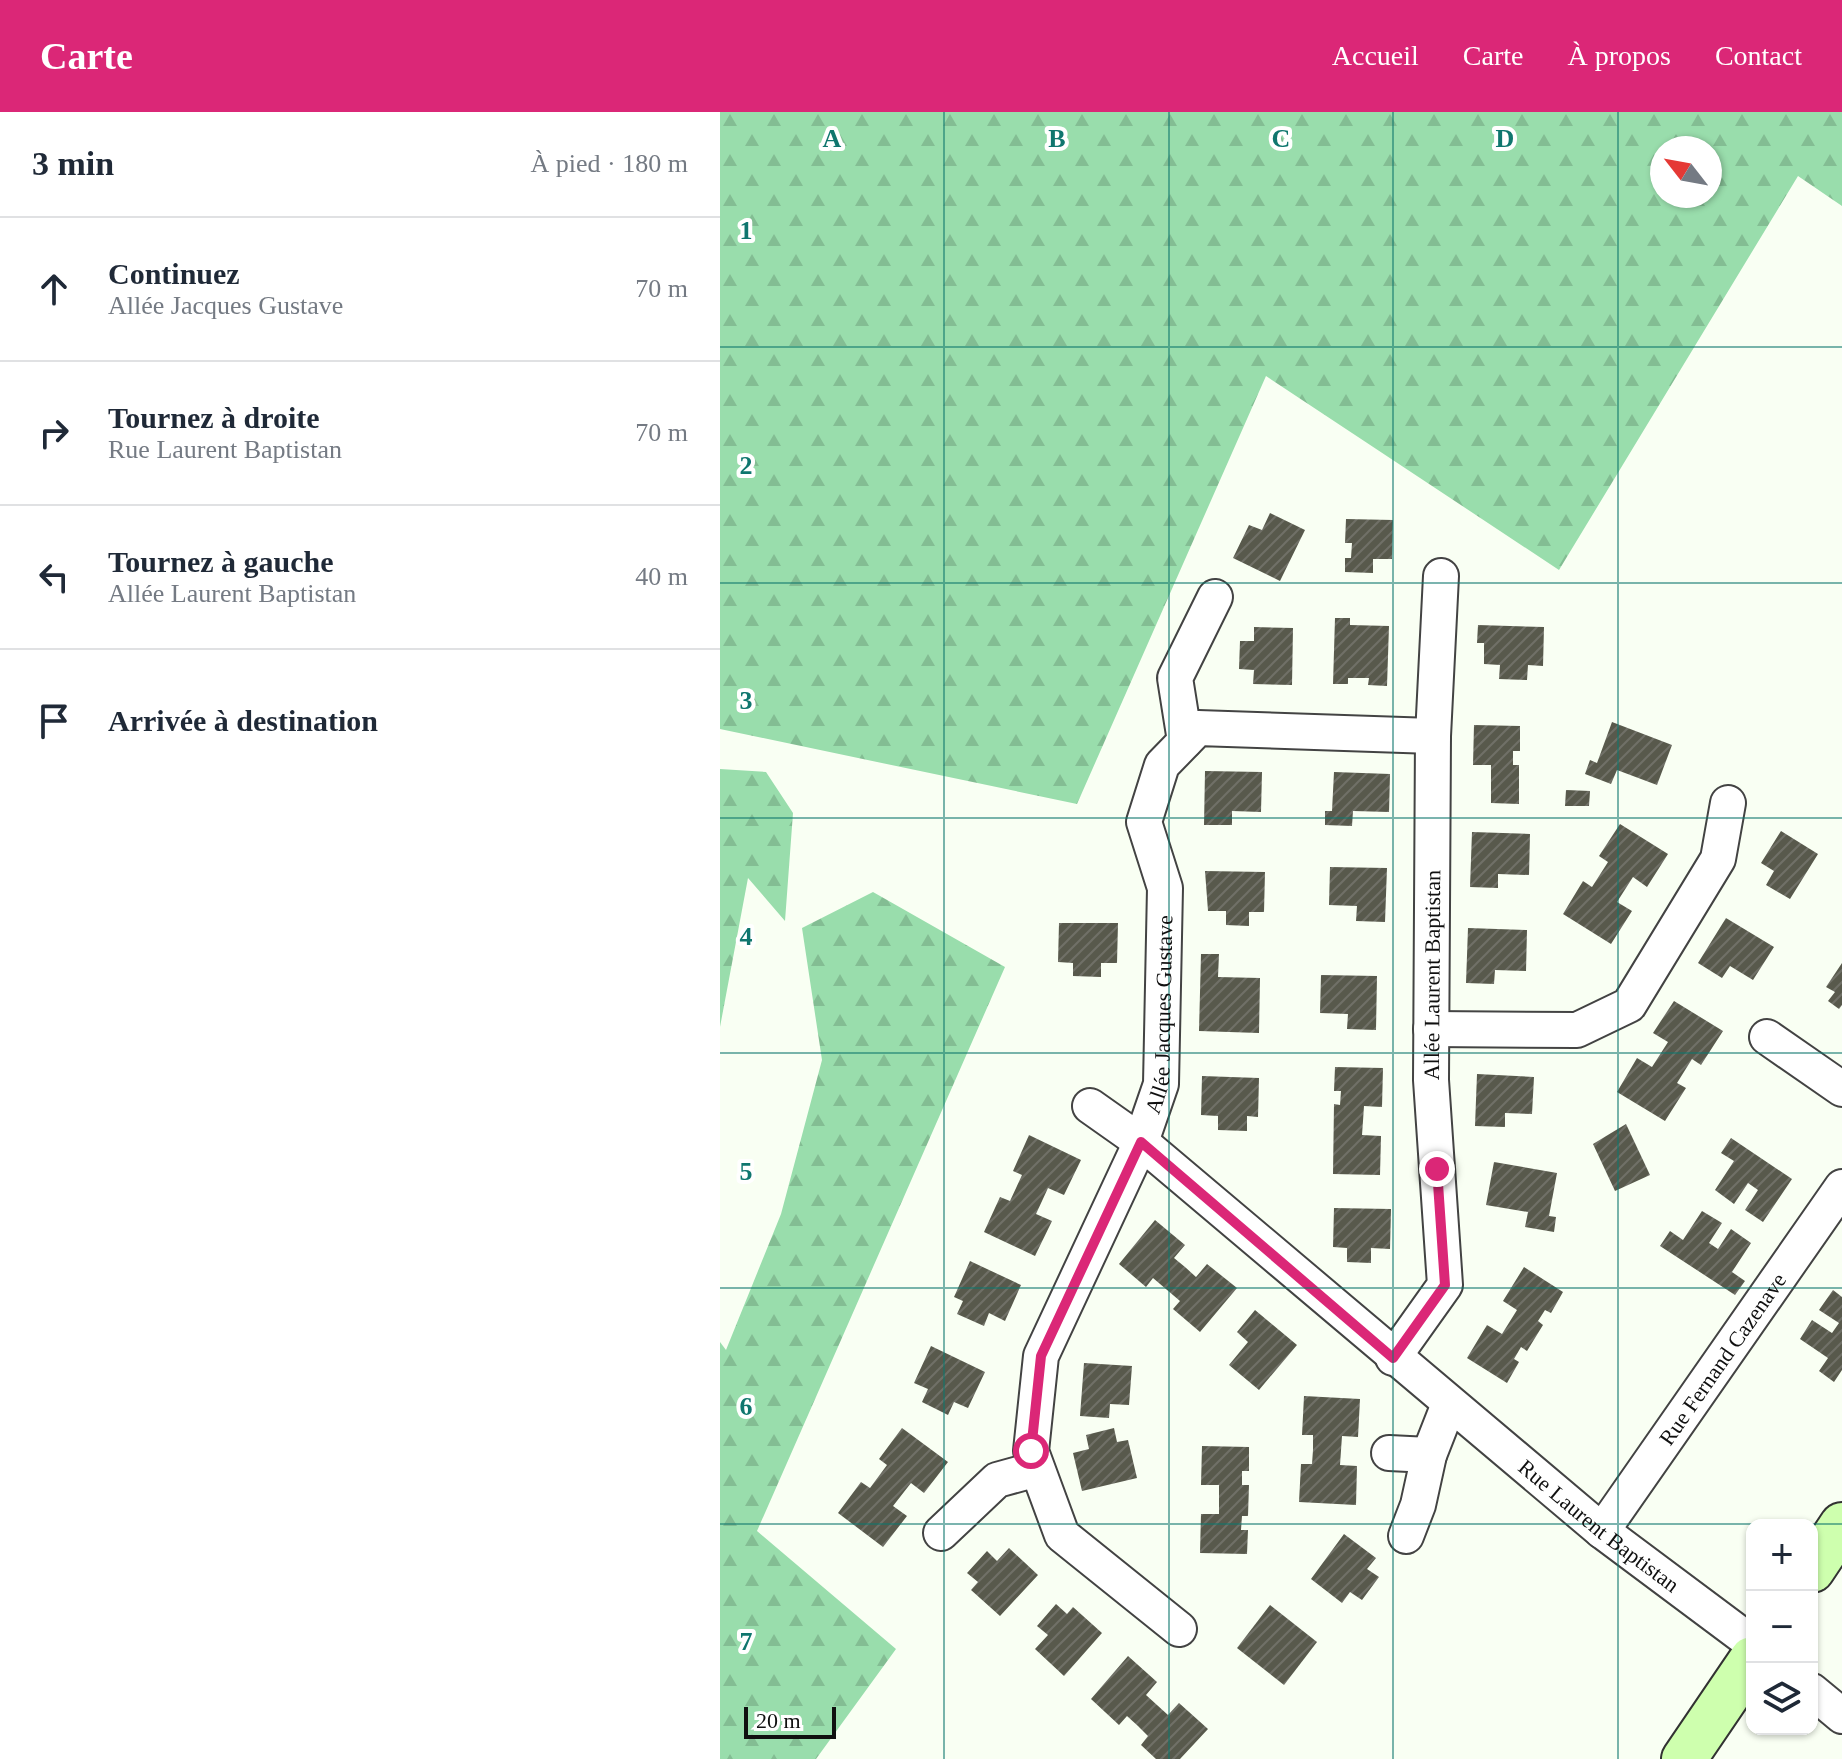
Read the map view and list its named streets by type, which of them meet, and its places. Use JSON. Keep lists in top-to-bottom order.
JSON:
{
  "streets": {
    "street": [
      "Allée Laurent Baptistan",
      "Allée Jacques Gustave",
      "Rue Fernand Cazenave",
      "Rue Laurent Baptistan"
    ]
  },
  "crossings": [
    ["Allée Laurent Baptistan", "Rue Laurent Baptistan"],
    ["Allée Jacques Gustave", "Rue Laurent Baptistan"],
    ["Rue Fernand Cazenave", "Rue Laurent Baptistan"]
  ],
  "scale_bar": "20 m",
  "north": "top left",
  "page": {
    "header": "Carte",
    "nav": [
      "Accueil",
      "Carte",
      "À propos",
      "Contact"
    ],
    "heading": ["3 min", "À pied · 180 m"],
    "list": [
      ["Continuez", "Allée Jacques Gustave", "70 m"],
      ["Tournez à droite", "Rue Laurent Baptistan", "70 m"],
      ["Tournez à gauche", "Allée Laurent Baptistan", "40 m"],
      "Arrivée à destination"
    ],
    "map_buttons": ["+", "−"],
    "scale": "20 m"
  },
  "grid": {
    "columns": [
      "A",
      "B",
      "C",
      "D"
    ],
    "rows": [
      "1",
      "2",
      "3",
      "4",
      "5",
      "6",
      "7"
    ]
  }
}
